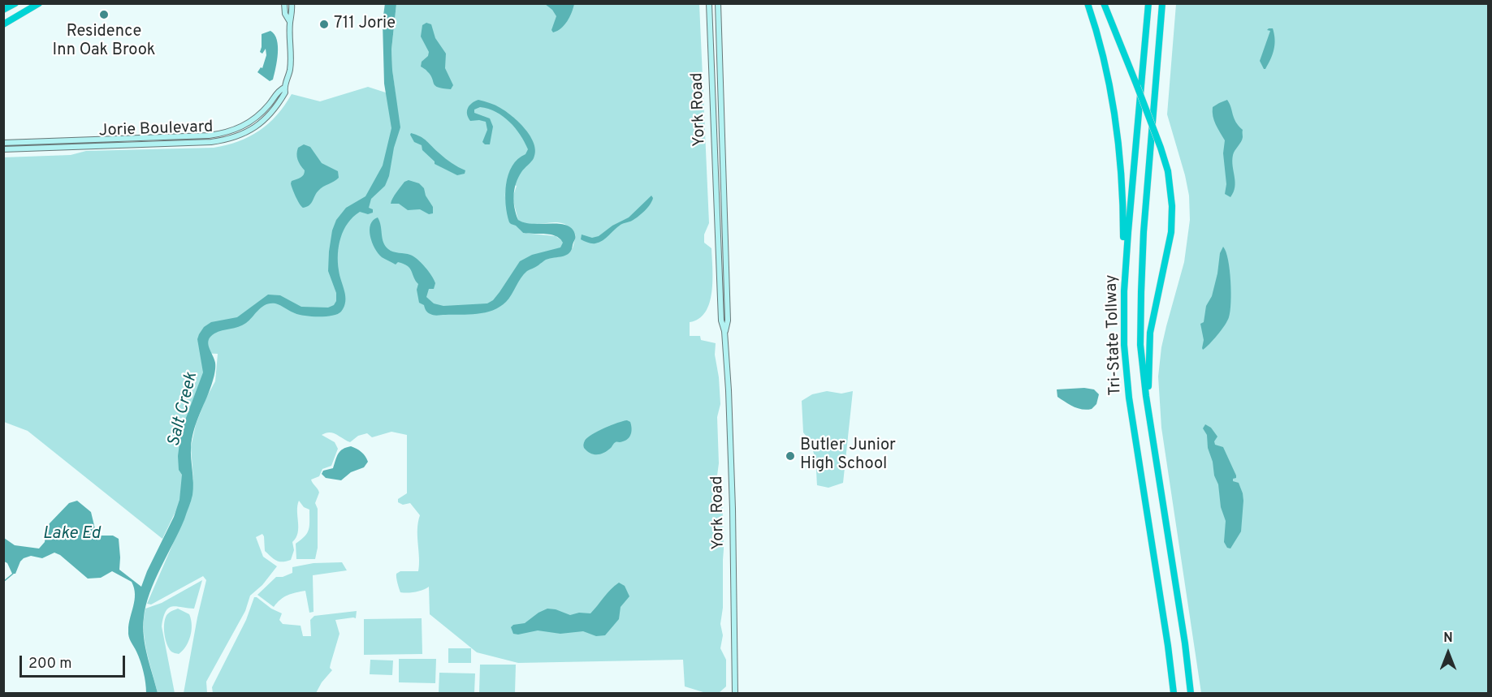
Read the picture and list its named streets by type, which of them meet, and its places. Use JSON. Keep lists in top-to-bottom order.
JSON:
{
  "streets": {
    "highway": ["Tri-State Tollway"],
    "main road": ["York Road", "Jorie Boulevard"]
  },
  "water": ["Salt Creek", "Lake Ed"],
  "places": ["Residence Inn Oak Brook", "711 Jorie", "Butler Junior High School"],
  "scale_bar": "200 m",
  "north": "top"
}
